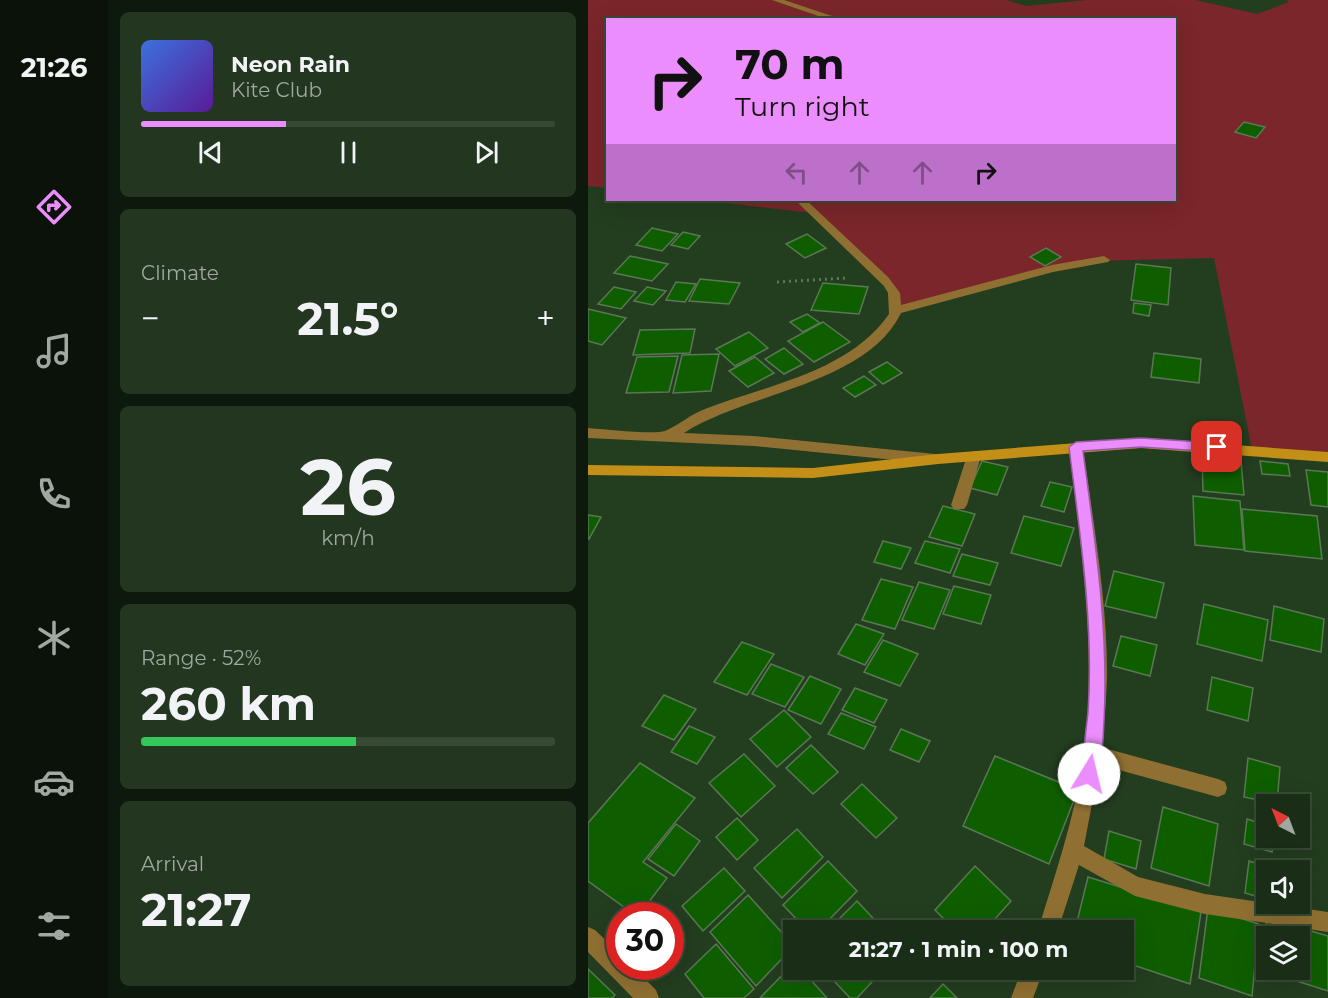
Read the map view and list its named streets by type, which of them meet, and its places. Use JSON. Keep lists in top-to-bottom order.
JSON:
{
  "north": "top left",
  "page": {
    "tabs": "21:26",
    "turn": ["70 m", "Turn right"],
    "song": ["Neon Rain", "Kite Club"],
    "tile": [
      "Climate",
      ["26", "km/h"],
      ["Range · 52%", "260 km"],
      ["Arrival", "21:27"]
    ],
    "heat": ["−", "21.5°", "+"],
    "limit": "30",
    "trip": "21:27 · 1 min · 100 m"
  }
}
